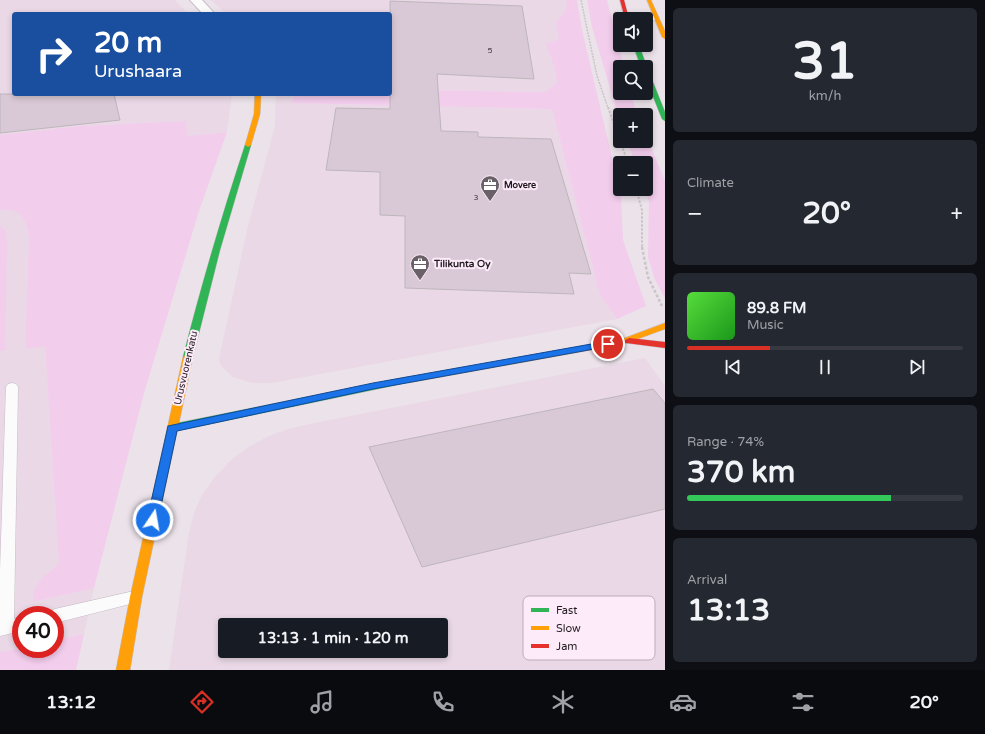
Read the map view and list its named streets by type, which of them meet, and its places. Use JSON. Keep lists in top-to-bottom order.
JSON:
{
  "streets": {
    "main road": ["Urusvuorenkatu"]
  },
  "places": {
    "office": ["Movere", "Tilikunta Oy"]
  },
  "house_numbers": ["5", "3"],
  "legend": ["Fast", "Slow", "Jam"],
  "page": {
    "tile": [
      ["31", "km/h"],
      "Climate",
      ["Range · 74%", "370 km"],
      ["Arrival", "13:13"]
    ],
    "map_buttons": ["+", "−"],
    "turn": ["20 m", "Urushaara"],
    "heat": ["−", "20°", "+"],
    "song": ["89.8 FM", "Music"],
    "limit": "40",
    "trip": "13:13 · 1 min · 120 m",
    "tabs": ["13:12", "20°"]
  }
}
